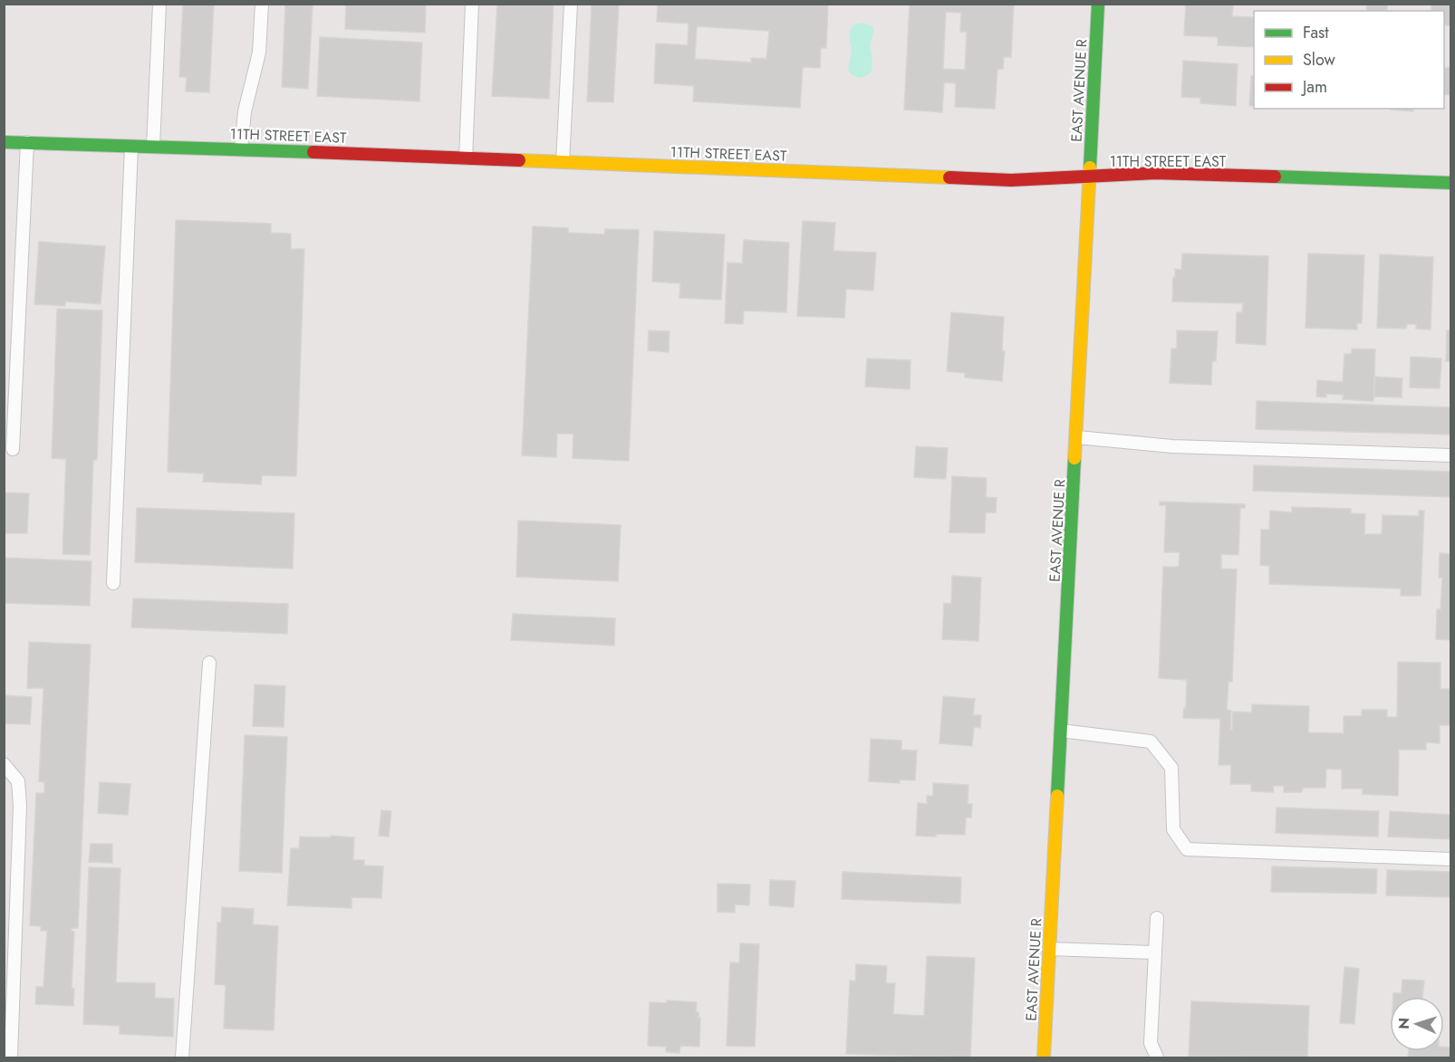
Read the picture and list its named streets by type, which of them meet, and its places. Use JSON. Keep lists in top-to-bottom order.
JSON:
{
  "streets": {
    "street": ["EAST AVENUE R", "11TH STREET EAST"]
  },
  "crossings": [
    ["EAST AVENUE R", "11TH STREET EAST"]
  ],
  "legend": ["Fast", "Slow", "Jam"],
  "north": "left"
}
